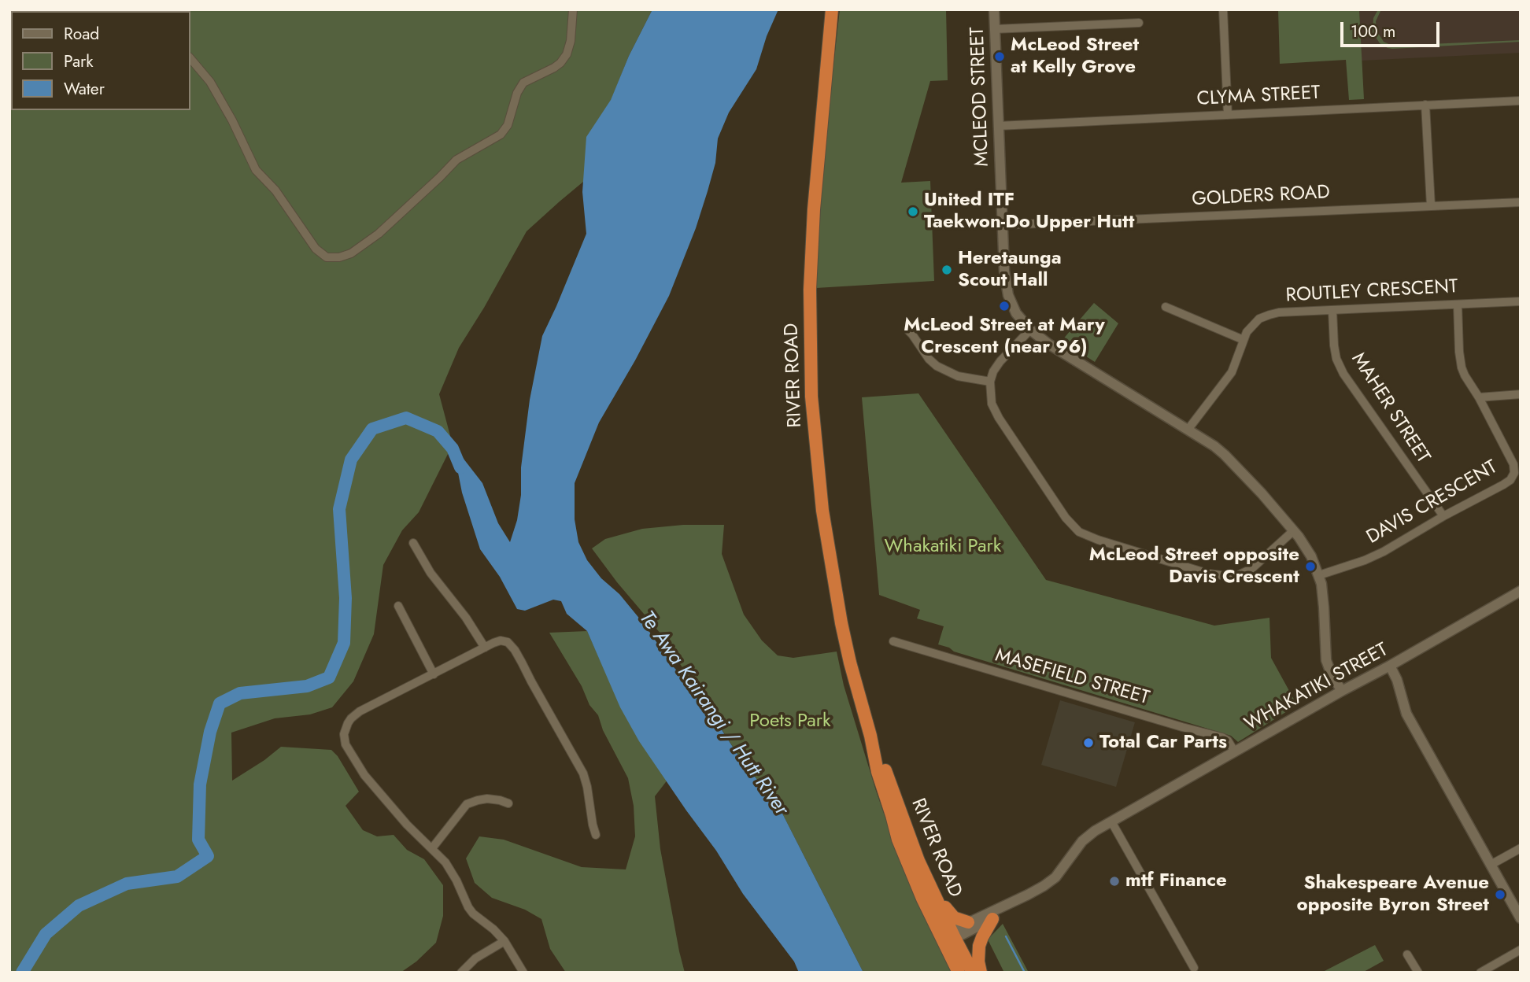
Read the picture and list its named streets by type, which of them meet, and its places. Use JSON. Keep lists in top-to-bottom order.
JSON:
{
  "streets": {
    "highway": ["RIVER ROAD"],
    "street": [
      "MCLEOD STREET",
      "CLYMA STREET",
      "GOLDERS ROAD",
      "ROUTLEY CRESCENT",
      "MAHER STREET",
      "DAVIS CRESCENT",
      "MASEFIELD STREET",
      "WHAKATIKI STREET"
    ]
  },
  "crossings": [
    ["MCLEOD STREET", "CLYMA STREET"],
    ["MCLEOD STREET", "GOLDERS ROAD"],
    ["MCLEOD STREET", "ROUTLEY CRESCENT"],
    ["MCLEOD STREET", "DAVIS CRESCENT"],
    ["MCLEOD STREET", "WHAKATIKI STREET"],
    ["ROUTLEY CRESCENT", "MAHER STREET"],
    ["ROUTLEY CRESCENT", "DAVIS CRESCENT"],
    ["RIVER ROAD", "WHAKATIKI STREET"],
    ["MAHER STREET", "DAVIS CRESCENT"],
    ["MASEFIELD STREET", "WHAKATIKI STREET"]
  ],
  "water": ["Te Awa Kairangi / Hutt River"],
  "parks": ["Whakatiki Park", "Poets Park"],
  "places": [
    "McLeod Street at Kelly Grove",
    "United ITF Taekwon-Do Upper Hutt",
    "Heretaunga Scout Hall",
    "McLeod Street at Mary Crescent (near 96)",
    "McLeod Street opposite Davis Crescent",
    "Total Car Parts",
    "mtf Finance",
    "Shakespeare Avenue opposite Byron Street"
  ],
  "legend": ["Road", "Park", "Water"],
  "scale_bar": "100 m"
}
